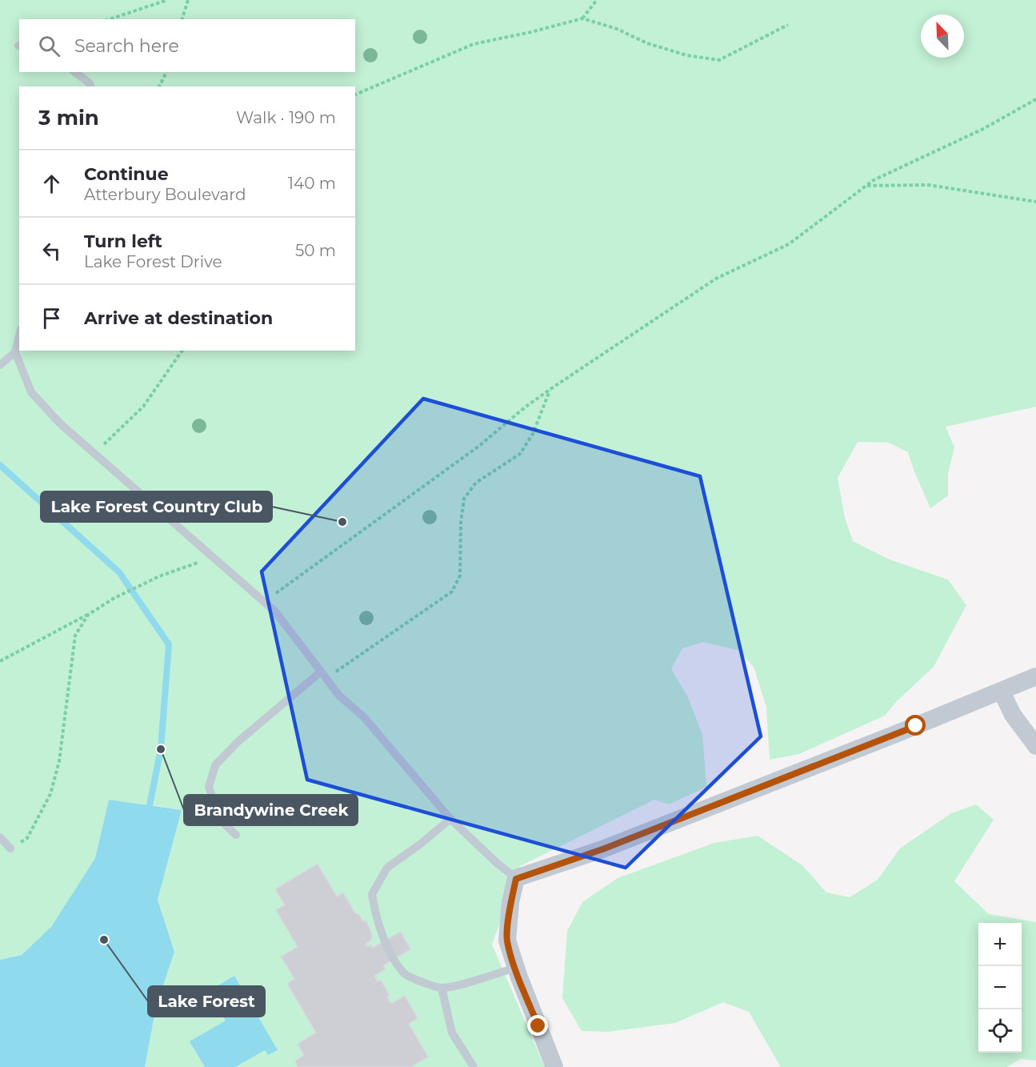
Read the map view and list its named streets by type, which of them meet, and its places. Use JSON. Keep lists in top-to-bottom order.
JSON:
{
  "places": ["Lake Forest Country Club", "Brandywine Creek", "Lake Forest"],
  "north": "top left",
  "page": {
    "search": "Search here",
    "heading": ["3 min", "Walk · 190 m"],
    "list": [
      ["Continue", "Atterbury Boulevard", "140 m"],
      ["Turn left", "Lake Forest Drive", "50 m"],
      "Arrive at destination"
    ],
    "map_buttons": ["+", "−"]
  }
}
